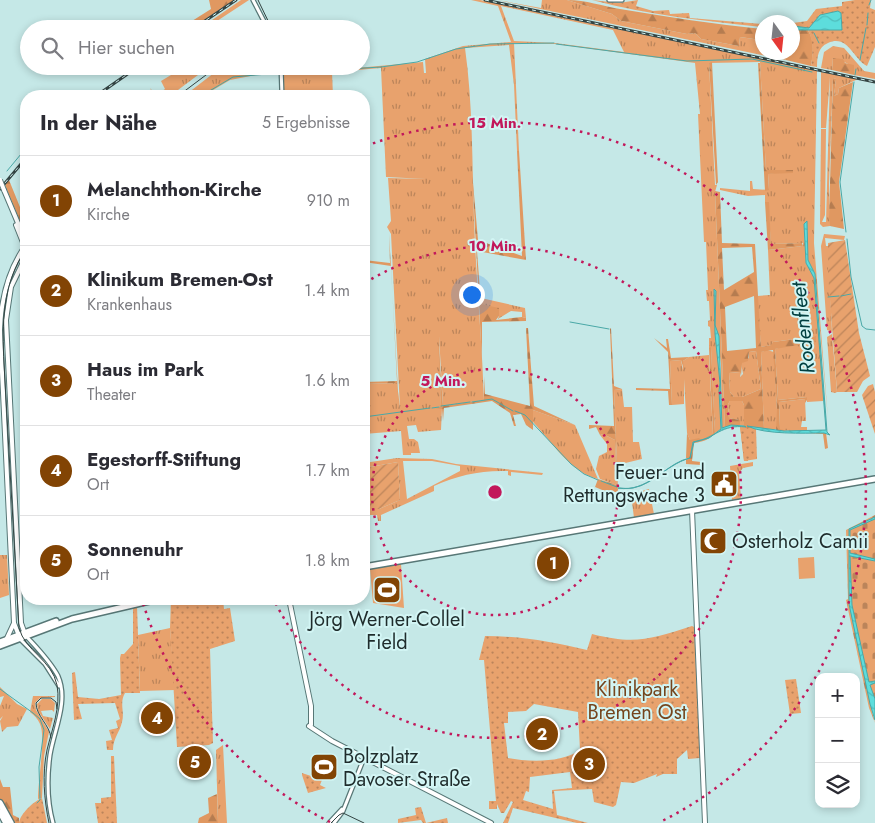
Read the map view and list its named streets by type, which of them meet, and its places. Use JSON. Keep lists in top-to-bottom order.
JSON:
{
  "water": ["Rodenfleet"],
  "parks": ["Klinikpark Bremen Ost"],
  "places": {
    "public building": ["Feuer- und Rettungswache 3"],
    "mosque": ["Osterholz Camii"],
    "sports": ["Jörg Werner-Collel Field", "Bolzplatz Davoser Straße"]
  },
  "north": "bottom",
  "page": {
    "search": "Hier suchen",
    "heading": ["In der Nähe", "5 Ergebnisse"],
    "list": [
      {
        "mark": "1",
        "name": "Melanchthon-Kirche",
        "note": "Kirche",
        "value": "910 m"
      },
      {
        "mark": "2",
        "name": "Klinikum Bremen-Ost",
        "note": "Krankenhaus",
        "value": "1.4 km"
      },
      {
        "mark": "3",
        "name": "Haus im Park",
        "note": "Theater",
        "value": "1.6 km"
      },
      {
        "mark": "4",
        "name": "Egestorff-Stiftung",
        "note": "Ort",
        "value": "1.7 km"
      },
      {
        "mark": "5",
        "name": "Sonnenuhr",
        "note": "Ort",
        "value": "1.8 km"
      }
    ],
    "pins": [
      "1",
      "4",
      "2",
      "5",
      "3"
    ],
    "map_buttons": ["+", "−"]
  },
  "rings": ["15 Min.", "10 Min.", "5 Min."]
}
